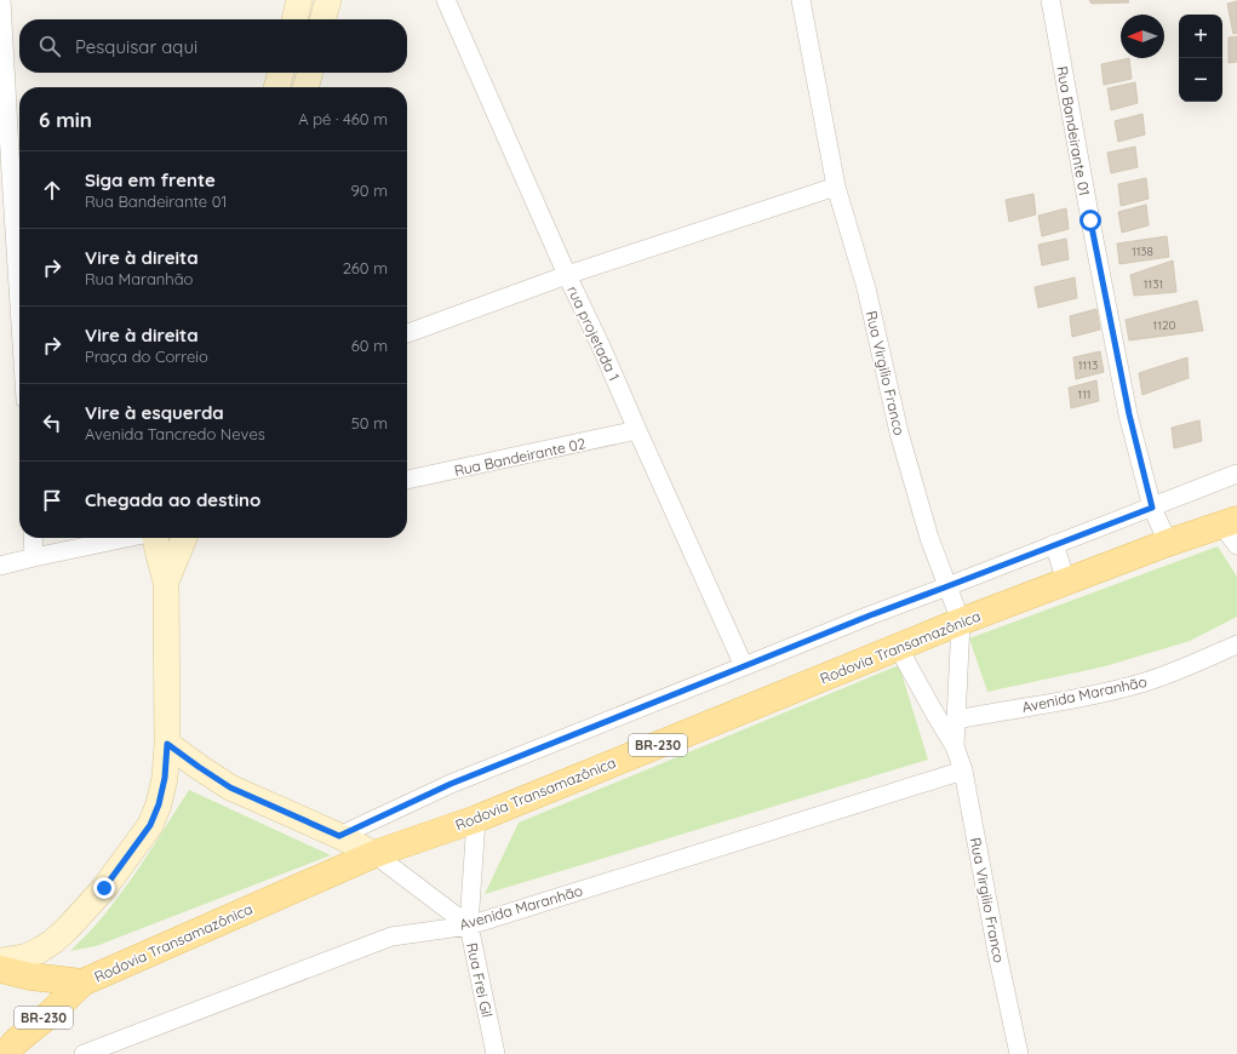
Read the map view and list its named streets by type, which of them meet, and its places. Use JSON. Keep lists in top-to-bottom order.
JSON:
{
  "streets": {
    "main road": ["Rodovia Transamazônica", "BR-230"],
    "street": [
      "Rua Bandeirante 01",
      "rua projetada 1",
      "Rua Virgilio Franco",
      "Rua Bandeirante 02",
      "Avenida Maranhão",
      "Rua Frei Gil"
    ]
  },
  "crossings": [
    ["Rua Bandeirante 01", "Rodovia Transamazônica"],
    ["rua projetada 1", "Rua Bandeirante 02"],
    ["Rua Virgilio Franco", "Rodovia Transamazônica"],
    ["Rua Virgilio Franco", "Avenida Maranhão"],
    ["Rodovia Transamazônica", "Rua Frei Gil"],
    ["Avenida Maranhão", "Rua Frei Gil"]
  ],
  "house_numbers": [
    "1138",
    "1131",
    "1120",
    "1113",
    "111"
  ],
  "north": "left",
  "page": {
    "map_buttons": ["+", "−"],
    "search": "Pesquisar aqui",
    "heading": ["6 min", "A pé · 460 m"],
    "list": [
      ["Siga em frente", "Rua Bandeirante 01", "90 m"],
      ["Vire à direita", "Rua Maranhão", "260 m"],
      ["Vire à direita", "Praça do Correio", "60 m"],
      ["Vire à esquerda", "Avenida Tancredo Neves", "50 m"],
      "Chegada ao destino"
    ]
  }
}
